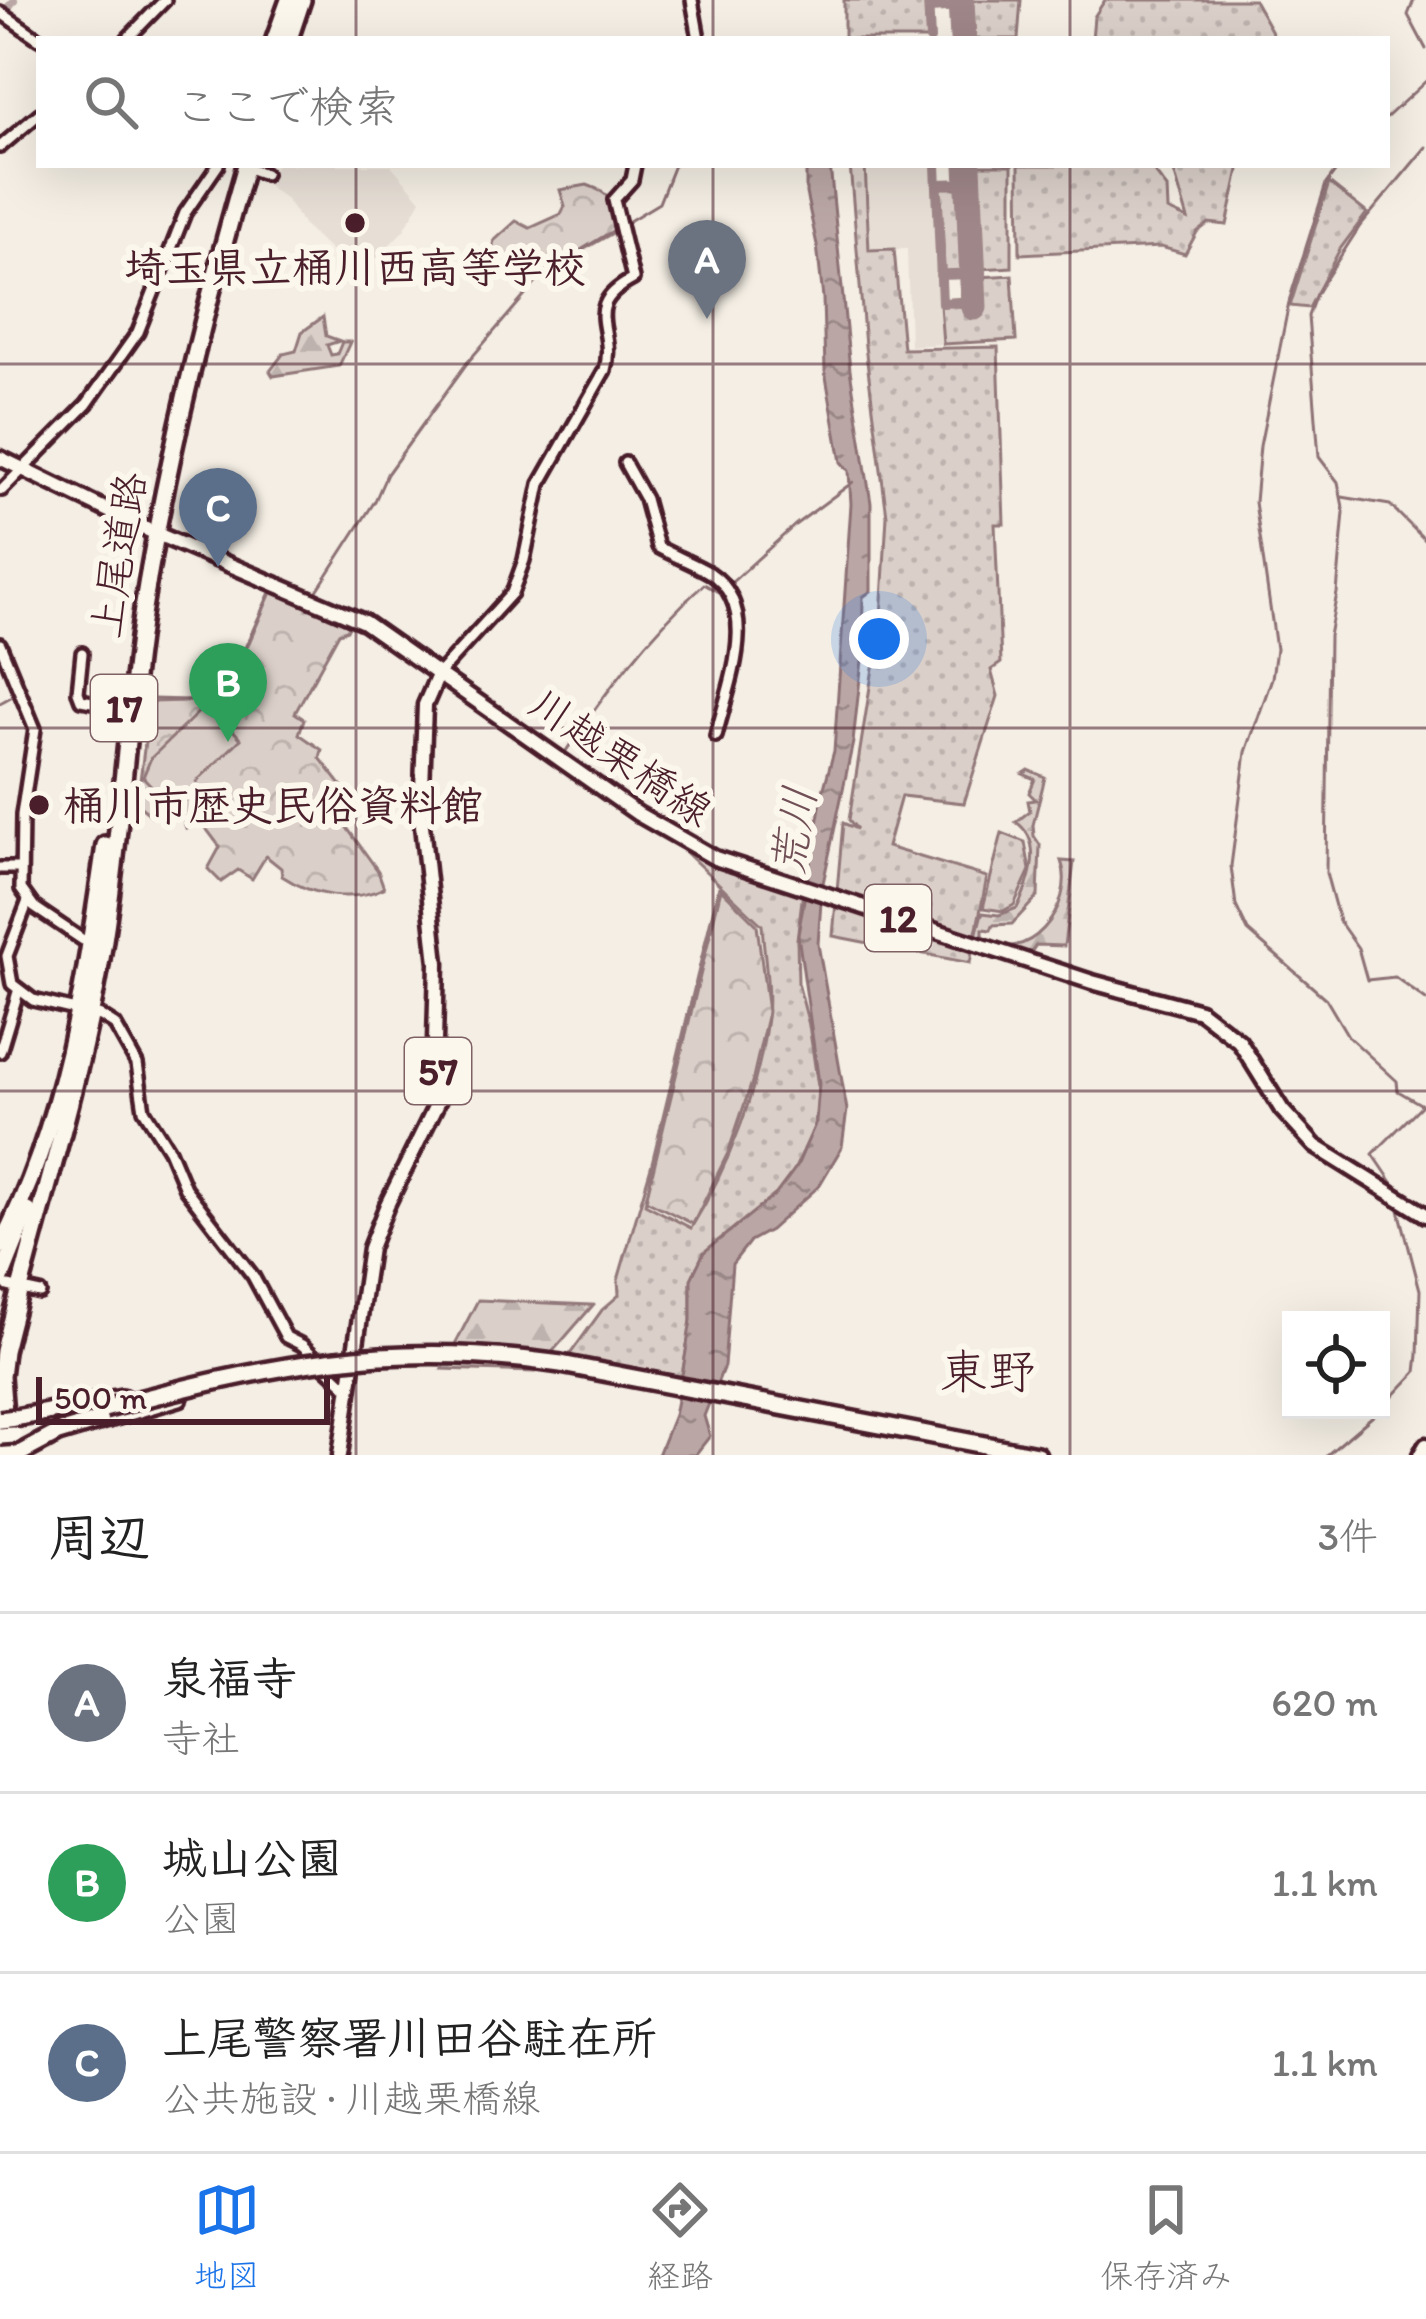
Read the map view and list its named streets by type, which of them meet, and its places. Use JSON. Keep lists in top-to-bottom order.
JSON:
{
  "streets": {
    "highway": ["上尾道路", "17"],
    "main road": ["川越栗橋線", "12", "57"]
  },
  "crossings": [
    ["上尾道路", "川越栗橋線"],
    ["川越栗橋線", "57"]
  ],
  "districts": ["東野"],
  "water": ["荒川"],
  "places": ["埼玉県立桶川西高等学校", "桶川市歴史民俗資料館"],
  "scale_bar": "500 m",
  "page": {
    "search": "ここで検索",
    "pins": ["A", "C", "B"],
    "scale": "500 m",
    "heading": ["周辺", "3件"],
    "list": [
      {
        "mark": "A",
        "name": "泉福寺",
        "note": "寺社",
        "value": "620 m"
      },
      {
        "mark": "B",
        "name": "城山公園",
        "note": "公園",
        "value": "1.1 km"
      },
      {
        "mark": "C",
        "name": "上尾警察署川田谷駐在所",
        "note": "公共施設 · 川越栗橋線",
        "value": "1.1 km"
      }
    ],
    "nav": ["地図", "経路", "保存済み"]
  }
}
